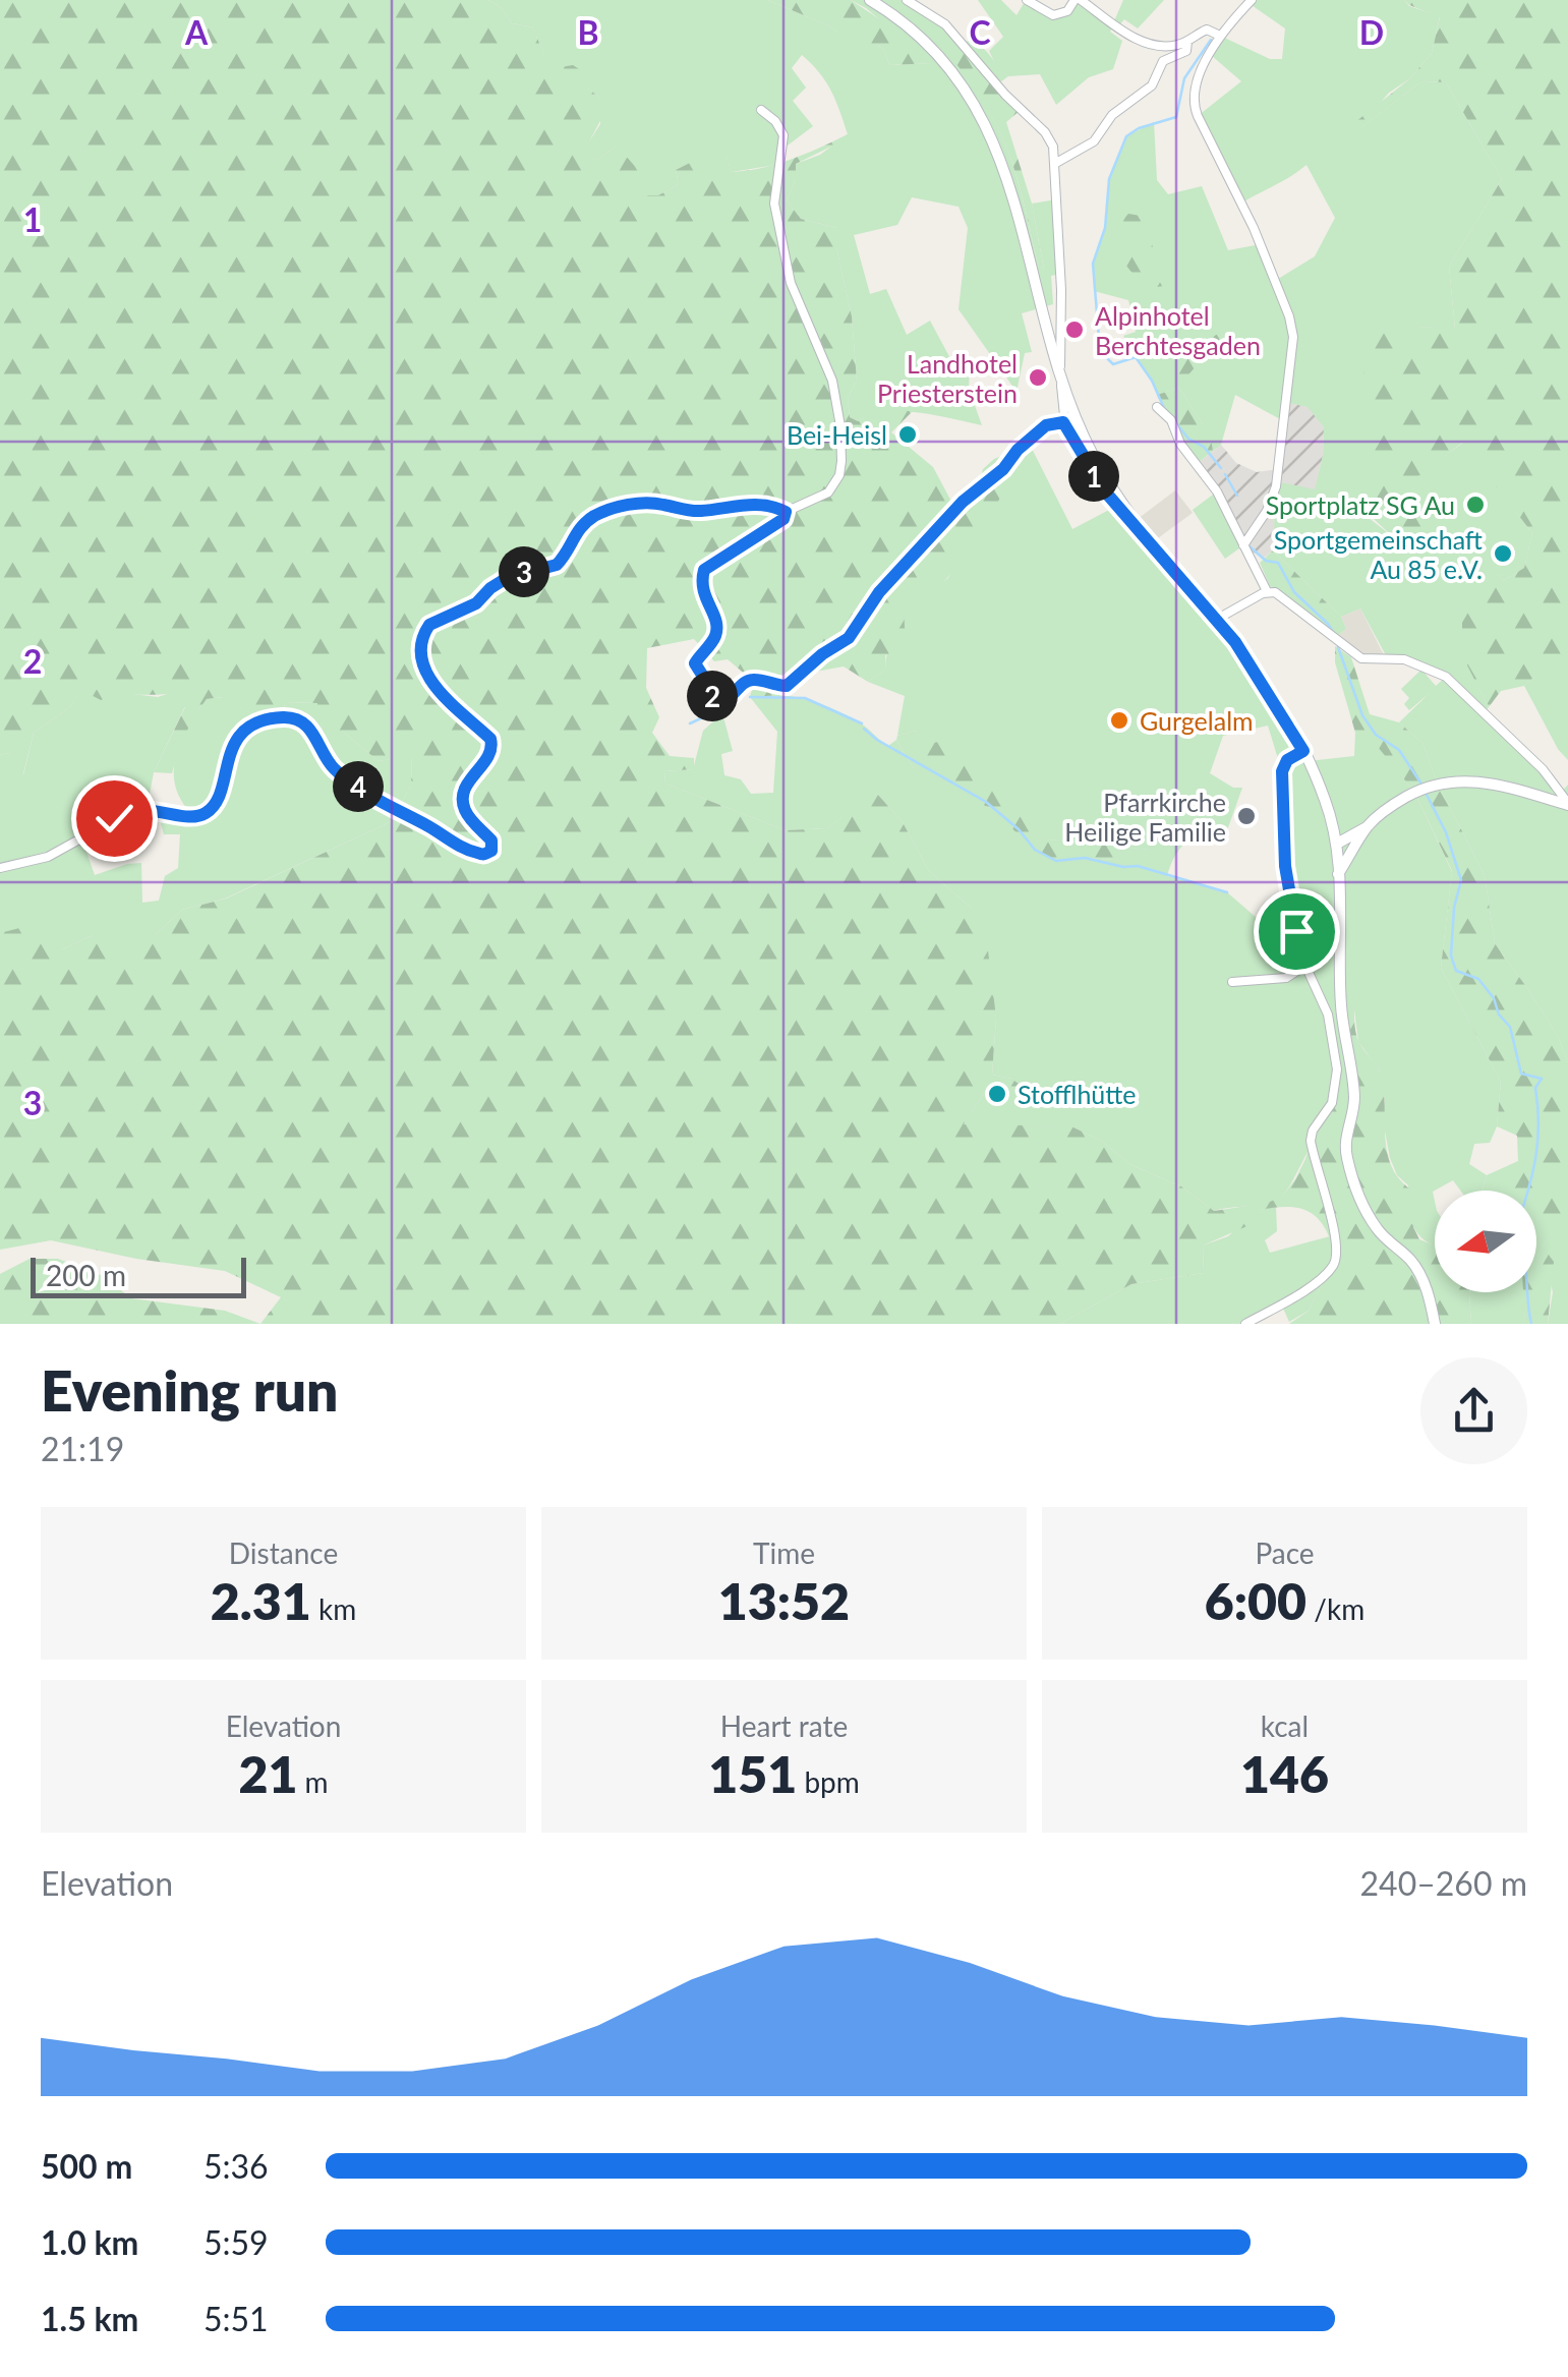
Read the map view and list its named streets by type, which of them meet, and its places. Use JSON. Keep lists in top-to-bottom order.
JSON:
{
  "places": [
    "Alpinhotel Berchtesgaden",
    "Landhotel Priesterstein",
    "Bei-Heisl",
    "Sportplatz SG Au",
    "Sportgemeinschaft Au 85 e.V.",
    "Gurgelalm",
    "Pfarrkirche Heilige Familie",
    "Stofflhütte"
  ],
  "scale_bar": "200 m",
  "north": "left",
  "page": {
    "pins": [
      "1",
      "3",
      "2",
      "4"
    ],
    "scale": "200 m",
    "heading": ["Evening run", "21:19"],
    "stats": [
      ["Distance", "2.31 km"],
      ["Time", "13:52"],
      ["Pace", "6:00 /km"],
      ["Elevation", "21 m"],
      ["Heart rate", "151 bpm"],
      ["kcal", "146"]
    ],
    "chart": ["Elevation", "240–260 m"],
    "list": [
      {
        "name": "500 m",
        "note": "5:36"
      },
      {
        "name": "1.0 km",
        "note": "5:59"
      },
      {
        "name": "1.5 km",
        "note": "5:51"
      }
    ]
  },
  "grid": {
    "columns": [
      "A",
      "B",
      "C",
      "D"
    ],
    "rows": ["1", "2", "3"]
  }
}
